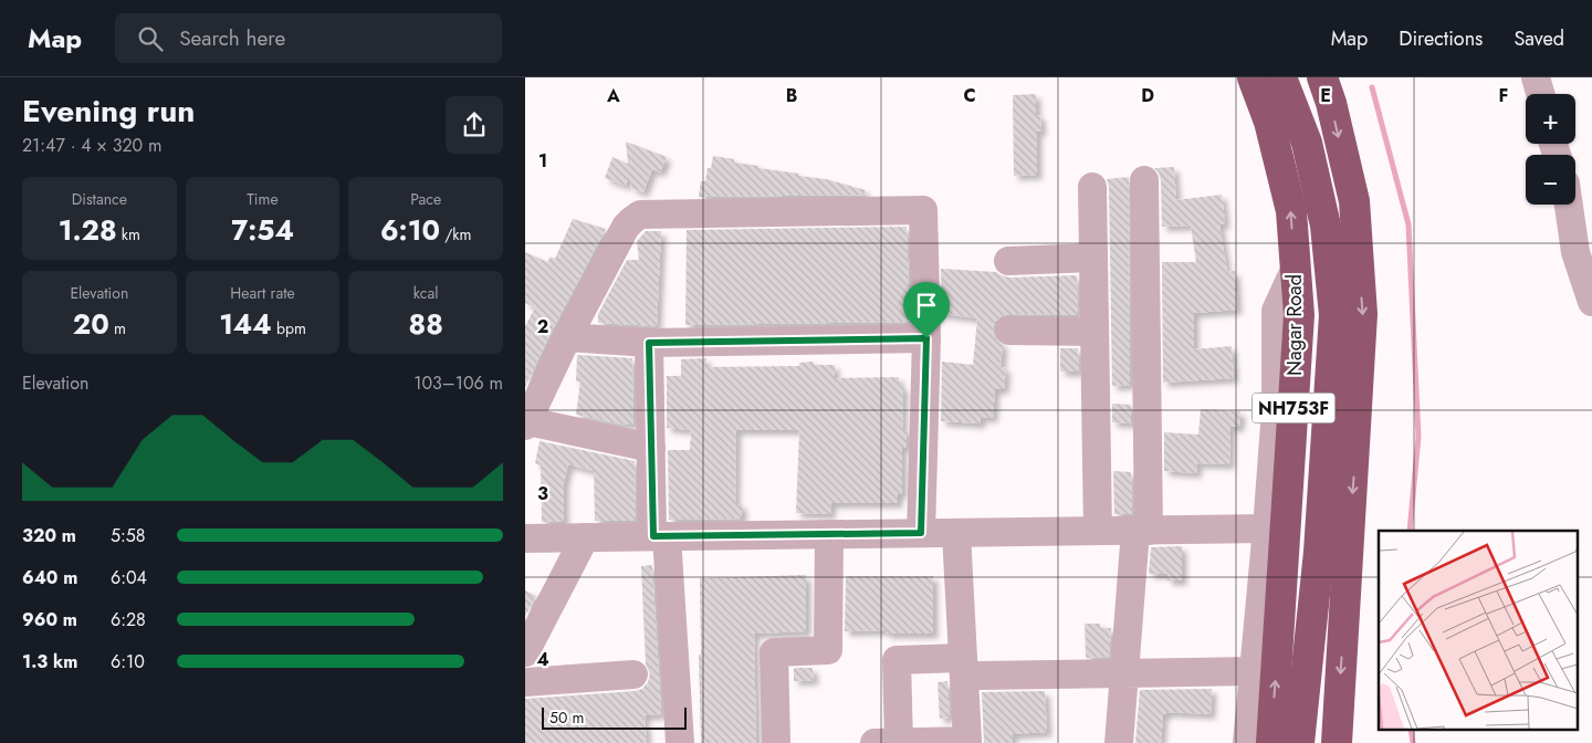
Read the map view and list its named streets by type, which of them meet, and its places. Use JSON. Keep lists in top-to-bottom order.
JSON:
{
  "streets": {
    "highway": ["Nagar Road", "NH753F"]
  },
  "scale_bar": "50 m",
  "page": {
    "header": "Map",
    "search": "Search here",
    "nav": ["Map", "Directions", "Saved"],
    "heading": ["Evening run", "21:47 · 4 × 320 m"],
    "map_buttons": ["+", "−"],
    "stats": [
      ["Distance", "1.28 km"],
      ["Time", "7:54"],
      ["Pace", "6:10 /km"],
      ["Elevation", "20 m"],
      ["Heart rate", "144 bpm"],
      ["kcal", "88"]
    ],
    "chart": ["Elevation", "103–106 m"],
    "list": [
      {
        "name": "320 m",
        "note": "5:58"
      },
      {
        "name": "640 m",
        "note": "6:04"
      },
      {
        "name": "960 m",
        "note": "6:28"
      },
      {
        "name": "1.3 km",
        "note": "6:10"
      }
    ],
    "scale": "50 m"
  },
  "grid": {
    "columns": [
      "A",
      "B",
      "C",
      "D",
      "E",
      "F"
    ],
    "rows": [
      "1",
      "2",
      "3",
      "4"
    ]
  }
}
